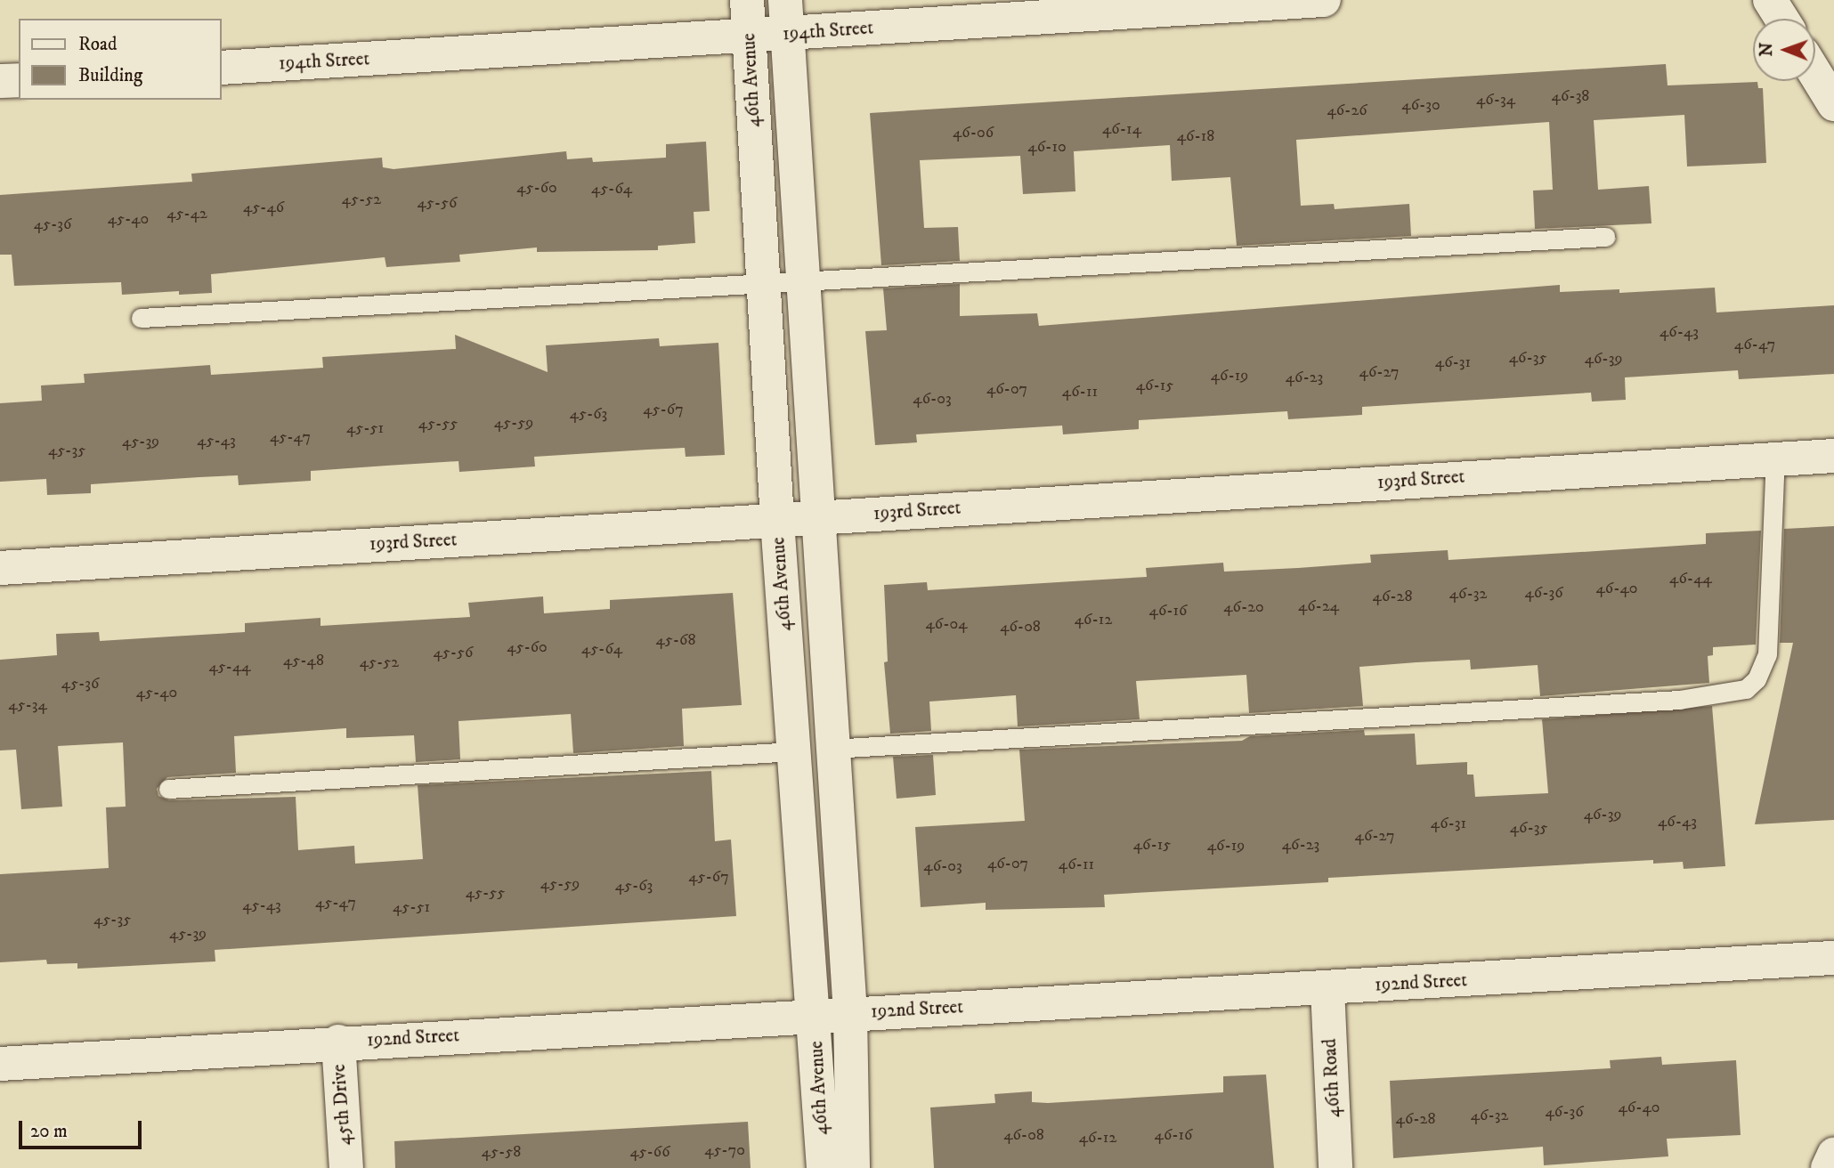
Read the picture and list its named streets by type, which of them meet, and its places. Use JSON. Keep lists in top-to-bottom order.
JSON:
{
  "streets": {
    "street": [
      "194th Street",
      "46th Avenue",
      "193rd Street",
      "192nd Street",
      "46th Road",
      "45th Drive"
    ]
  },
  "crossings": [
    ["194th Street", "46th Avenue"],
    ["46th Avenue", "193rd Street"],
    ["46th Avenue", "192nd Street"],
    ["192nd Street", "46th Road"],
    ["192nd Street", "45th Drive"]
  ],
  "house_numbers": [
    "46-38",
    "46-34",
    "46-30",
    "46-26",
    "46-14",
    "46-06",
    "46-18",
    "46-10",
    "45-60",
    "45-64",
    "45-52",
    "45-56",
    "45-46",
    "45-42",
    "45-40",
    "45-36",
    "46-43",
    "46-47",
    "46-35",
    "46-39",
    "46-31",
    "46-27",
    "46-19",
    "46-23",
    "46-15",
    "46-07",
    "46-11",
    "46-03",
    "45-67",
    "45-63",
    "45-59",
    "45-55",
    "45-51",
    "45-47",
    "45-43",
    "45-39",
    "45-35",
    "46-44",
    "46-40",
    "46-36",
    "46-32",
    "46-28",
    "46-24",
    "46-20",
    "46-16",
    "46-12",
    "46-04",
    "46-08",
    "45-68",
    "45-60",
    "45-64",
    "45-56",
    "45-48",
    "45-52",
    "45-44",
    "45-36",
    "45-40",
    "45-34",
    "46-39",
    "46-43",
    "46-31",
    "46-35",
    "46-27",
    "46-15",
    "46-23",
    "46-19",
    "46-07",
    "46-11",
    "46-03",
    "45-67",
    "45-59",
    "45-63",
    "45-55",
    "45-47",
    "45-43",
    "45-51",
    "45-35",
    "45-39",
    "46-40",
    "46-36",
    "46-32",
    "46-28",
    "46-08",
    "46-16",
    "46-12",
    "45-70",
    "45-58",
    "45-66"
  ],
  "legend": ["Road", "Building"],
  "scale_bar": "20 m",
  "north": "left"
}
